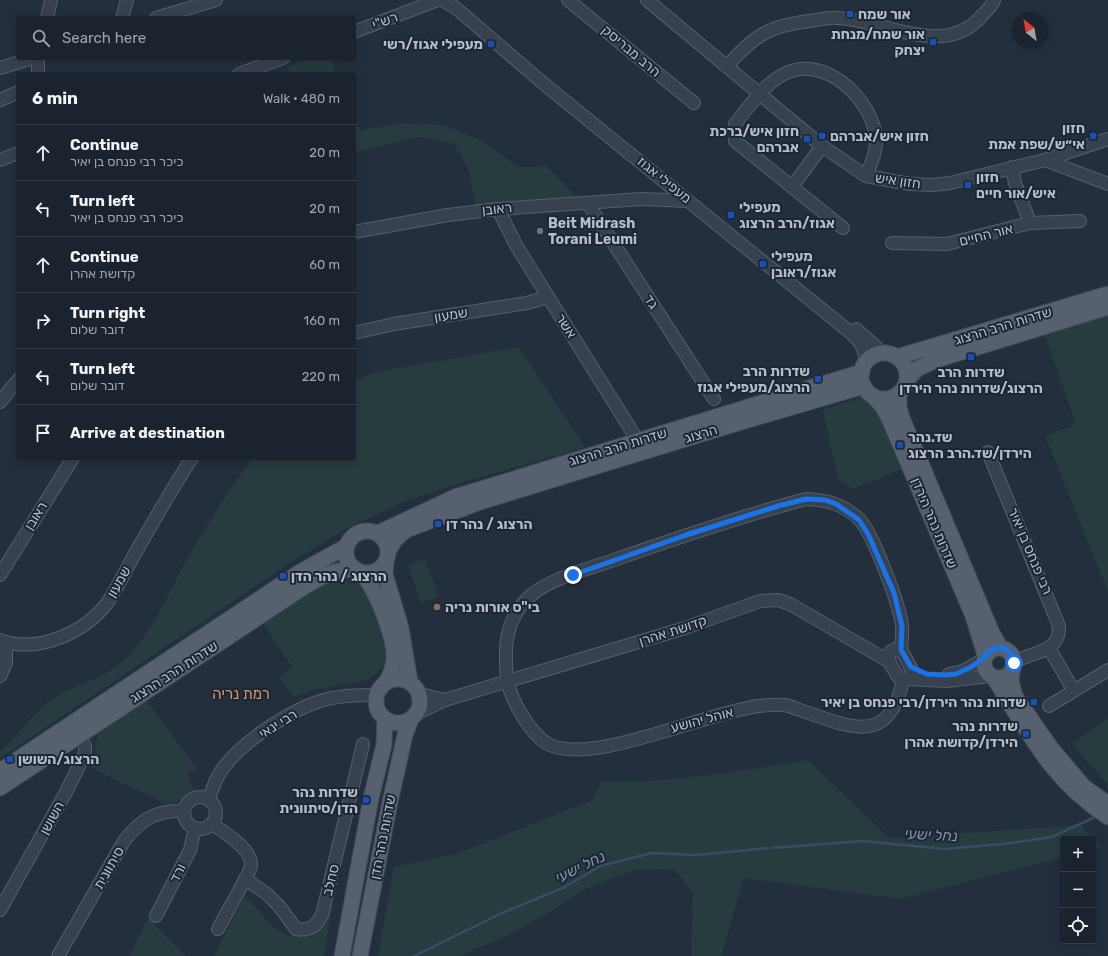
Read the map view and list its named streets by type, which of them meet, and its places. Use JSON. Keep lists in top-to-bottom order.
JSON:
{
  "streets": {
    "main road": [
      "שדרות הרב הרצוג",
      "הרצוג",
      "שדרות נהר הירדן",
      "שדרות נהר הדן"
    ],
    "street": [
      "רש\"י",
      "הרב מבריסק",
      "מעפילי אגוז",
      "חזון איש",
      "ראובן",
      "אור החיים",
      "גד",
      "שמעון",
      "אשר",
      "רבי פנחס בן יאיר",
      "קדושת אהרן",
      "אוהל יהושע",
      "רבי ינאי",
      "השושן",
      "סיתוונית",
      "ורד",
      "סחלב"
    ]
  },
  "crossings": [
    ["מעפילי אגוז", "ראובן"],
    ["מעפילי אגוז", "שדרות הרב הרצוג"],
    ["מעפילי אגוז", "הרצוג"],
    ["מעפילי אגוז", "שדרות נהר הירדן"],
    ["ראובן", "גד"],
    ["ראובן", "אשר"],
    ["שמעון", "אשר"],
    ["אשר", "שדרות הרב הרצוג"],
    ["שדרות הרב הרצוג", "הרצוג"],
    ["שדרות הרב הרצוג", "שדרות נהר הירדן"],
    ["שדרות הרב הרצוג", "השושן"],
    ["הרצוג", "שדרות נהר הירדן"],
    ["קדושת אהרן", "אוהל יהושע"],
    ["קדושת אהרן", "רבי ינאי"],
    ["קדושת אהרן", "שדרות נהר הדן"],
    ["רבי ינאי", "שדרות נהר הדן"],
    ["רבי ינאי", "סיתוונית"],
    ["רבי ינאי", "ורד"],
    ["סיתוונית", "ורד"]
  ],
  "districts": ["רמת נריה"],
  "water": ["נחל ישעי"],
  "places": {
    "transit": [
      "אור שמח",
      "אור שמח/מנחת יצחק",
      "מעפילי אגוז/רשי",
      "חזון איש/אברהם",
      "חזון אי״ש/שפת אמת",
      "חזון איש/ברכת אברהם",
      "חזון איש/אור חיים",
      "מעפילי אגוז/הרב הרצוג",
      "מעפילי אגוז/ראובן",
      "שדרות הרב הרצוג/שדרות נהר הירדן",
      "שדרות הרב הרצוג/מעפילי אגוז",
      "שד.נהר הירדן/שד.הרב הרצוג",
      "הרצוג / נהר דן",
      "הרצוג / נהר הדן",
      "שדרות נהר הירדן/רבי פנחס בן יאיר",
      "שדרות נהר הירדן/קדושת אהרן",
      "הרצוג/השושן",
      "שדרות נהר הדן/סיתוונית"
    ],
    "other": ["Beit Midrash Torani Leumi", "בי\"ס אורות נריה"]
  },
  "north": "top left",
  "page": {
    "search": "Search here",
    "heading": ["6 min", "Walk · 480 m"],
    "list": [
      ["Continue", "כיכר רבי פנחס בן יאיר", "20 m"],
      ["Turn left", "כיכר רבי פנחס בן יאיר", "20 m"],
      ["Continue", "קדושת אהרן", "60 m"],
      ["Turn right", "דובר שלום", "160 m"],
      ["Turn left", "דובר שלום", "220 m"],
      "Arrive at destination"
    ],
    "map_buttons": ["+", "−"]
  }
}
